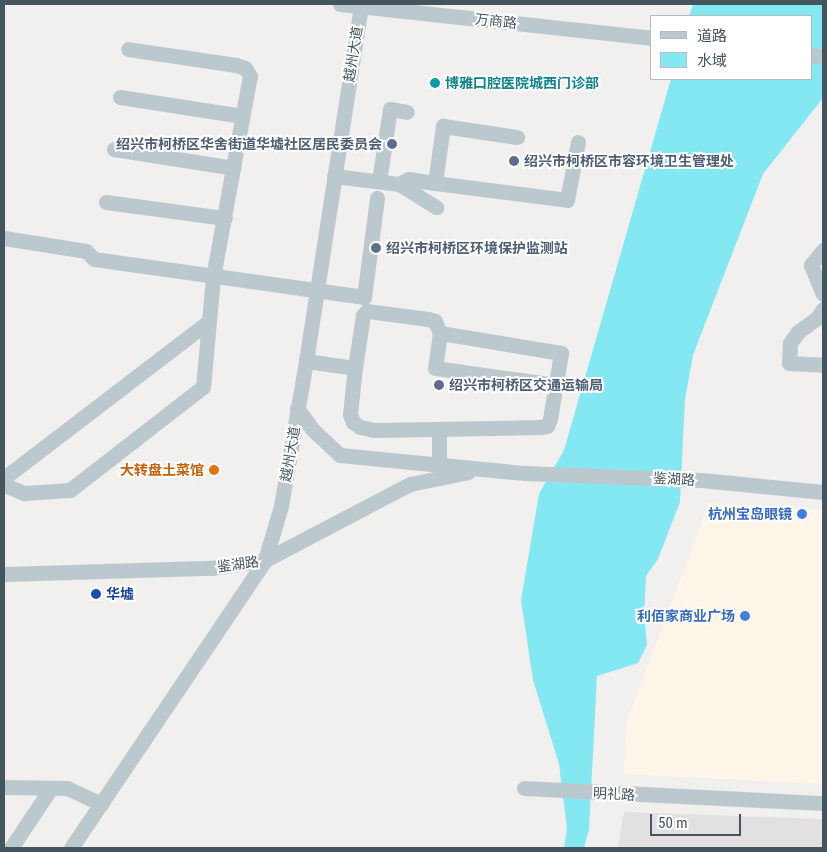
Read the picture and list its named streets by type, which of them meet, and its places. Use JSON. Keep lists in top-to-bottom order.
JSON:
{
  "streets": {
    "street": [
      "万商路",
      "越州大道",
      "鉴湖路",
      "明礼路"
    ]
  },
  "crossings": [
    ["万商路", "越州大道"],
    ["越州大道", "鉴湖路"]
  ],
  "places": [
    "博雅口腔医院城西门诊部",
    "绍兴市柯桥区华舍街道华墟社区居民委员会",
    "绍兴市柯桥区市容环境卫生管理处",
    "绍兴市柯桥区环境保护监测站",
    "绍兴市柯桥区交通运输局",
    "大转盘土菜馆",
    "杭州宝岛眼镜",
    "华墟",
    "利佰家商业广场"
  ],
  "legend": ["道路", "水域"],
  "scale_bar": "50 m"
}
